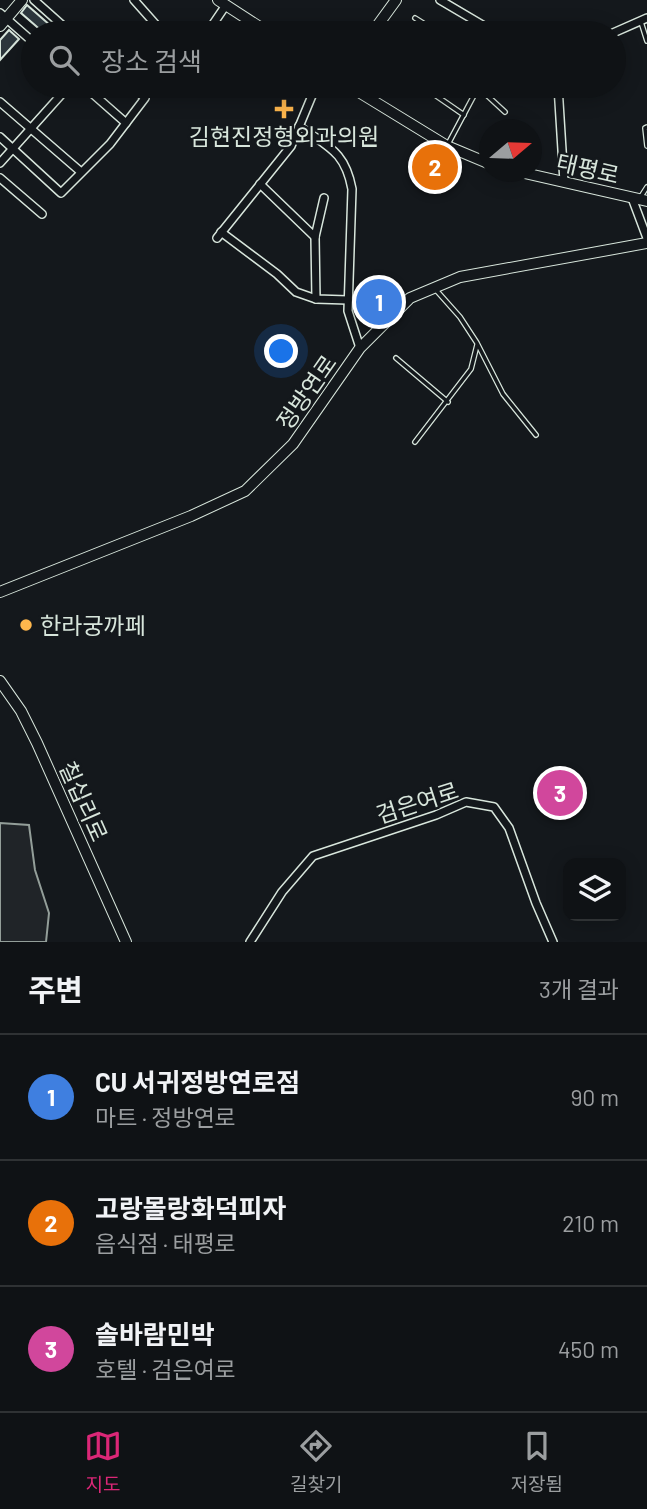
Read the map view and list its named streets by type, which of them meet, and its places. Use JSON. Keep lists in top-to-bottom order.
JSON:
{
  "streets": {
    "main road": ["태평로", "정방연로", "칠십리로"],
    "street": ["검은여로"]
  },
  "places": {
    "health": ["김현진정형외과의원"],
    "other": ["한라궁까페"]
  },
  "north": "right",
  "page": {
    "search": "장소 검색",
    "pins": ["2", "1", "3"],
    "heading": ["주변", "3개 결과"],
    "list": [
      {
        "mark": "1",
        "name": "CU 서귀정방연로점",
        "note": "마트 · 정방연로",
        "value": "90 m"
      },
      {
        "mark": "2",
        "name": "고랑몰랑화덕피자",
        "note": "음식점 · 태평로",
        "value": "210 m"
      },
      {
        "mark": "3",
        "name": "솔바람민박",
        "note": "호텔 · 검은여로",
        "value": "450 m"
      }
    ],
    "nav": ["지도", "길찾기", "저장됨"]
  }
}
